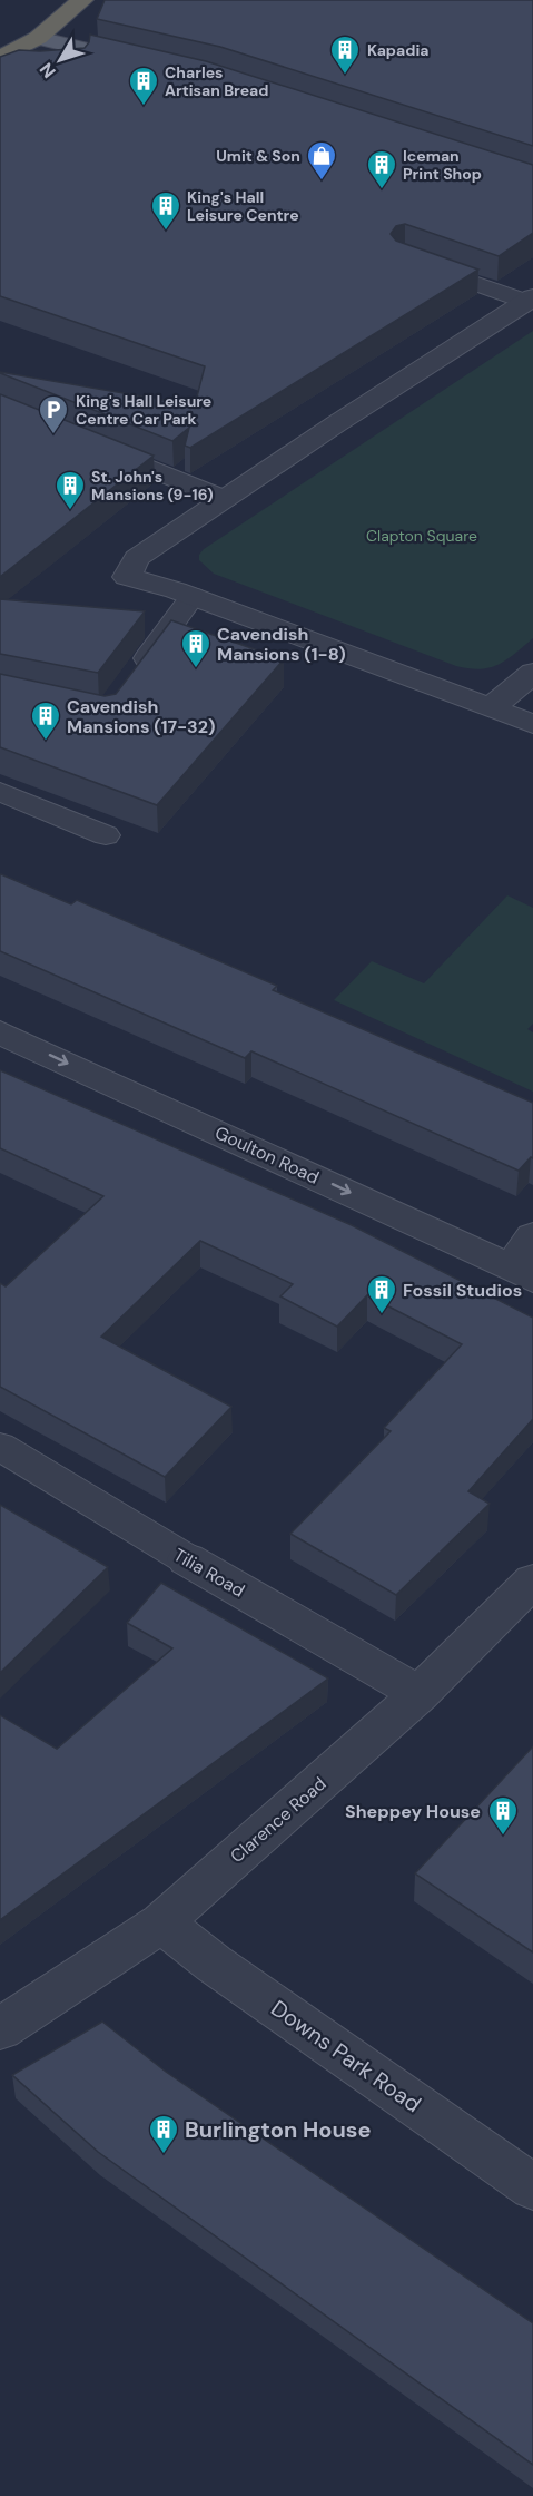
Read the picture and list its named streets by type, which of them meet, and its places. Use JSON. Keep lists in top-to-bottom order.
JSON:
{
  "streets": {
    "street": [
      "Goulton Road",
      "Tilia Road",
      "Clarence Road",
      "Downs Park Road"
    ]
  },
  "crossings": [
    ["Tilia Road", "Clarence Road"],
    ["Clarence Road", "Downs Park Road"]
  ],
  "one_way": ["Goulton Road"],
  "parks": ["Clapton Square"],
  "places": {
    "building": [
      "Kapadia",
      "Charles Artisan Bread",
      "Iceman Print Shop",
      "King's Hall Leisure Centre",
      "St. John's Mansions (9-16)",
      "Cavendish Mansions (1-8)",
      "Cavendish Mansions (17-32)",
      "Fossil Studios",
      "Sheppey House",
      "Burlington House"
    ],
    "shop": ["Umit & Son"],
    "parking": ["King's Hall Leisure Centre Car Park"]
  },
  "north": "bottom left"
}
